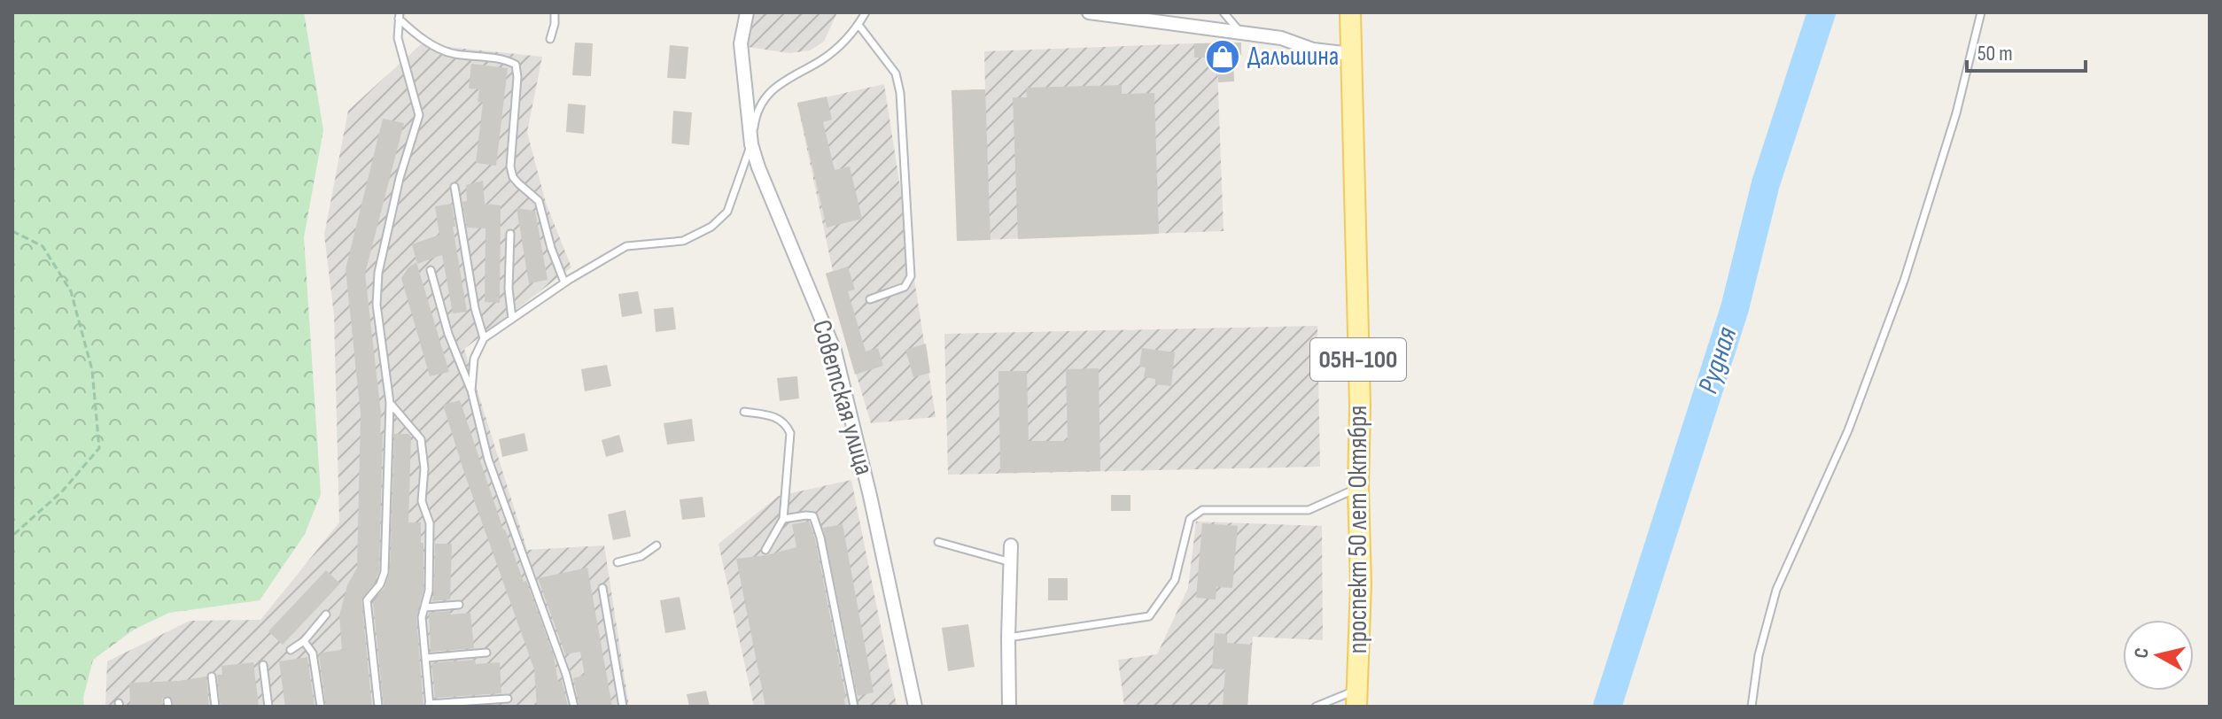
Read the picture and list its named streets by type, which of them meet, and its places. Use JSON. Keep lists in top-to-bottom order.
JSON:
{
  "streets": {
    "main road": ["05Н-100", "проспект 50 лет Октября"],
    "street": ["Советская улица"]
  },
  "water": ["Рудная"],
  "places": {
    "shop": ["Дальшина"]
  },
  "scale_bar": "50 m",
  "north": "left"
}
